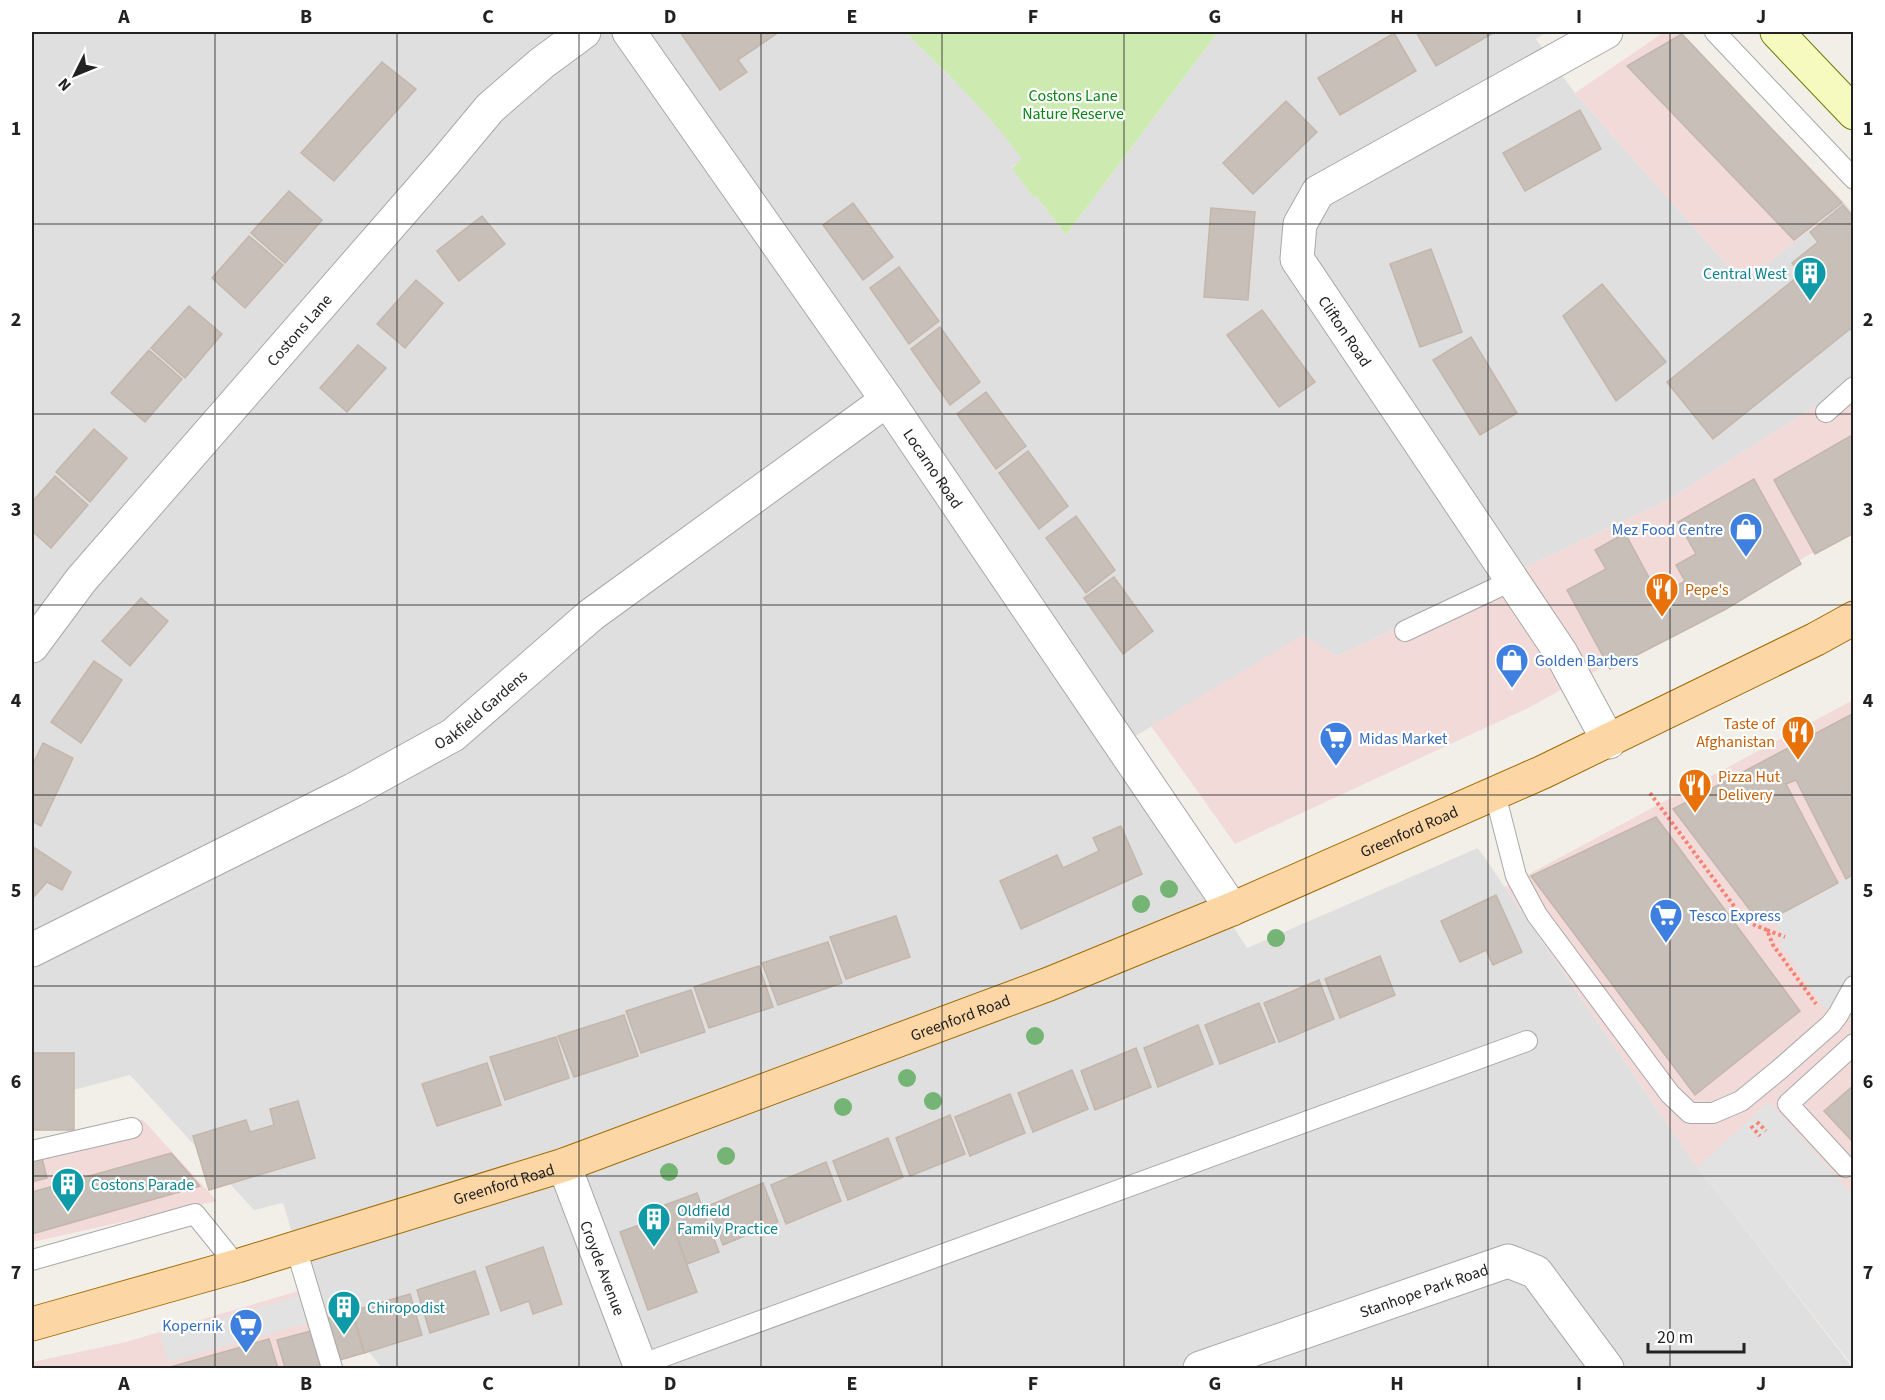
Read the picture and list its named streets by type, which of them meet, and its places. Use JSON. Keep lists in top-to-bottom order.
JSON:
{
  "streets": {
    "main road": ["Greenford Road"],
    "street": [
      "Costons Lane",
      "Clifton Road",
      "Locarno Road",
      "Oakfield Gardens",
      "Croyde Avenue",
      "Stanhope Park Road"
    ]
  },
  "crossings": [
    ["Clifton Road", "Greenford Road"],
    ["Locarno Road", "Oakfield Gardens"],
    ["Locarno Road", "Greenford Road"],
    ["Greenford Road", "Croyde Avenue"]
  ],
  "parks": ["Costons Lane Nature Reserve"],
  "places": {
    "building": [
      "Central West",
      "Costons Parade",
      "Oldfield Family Practice",
      "Chiropodist"
    ],
    "shop": ["Mez Food Centre", "Golden Barbers"],
    "restaurant": ["Pepe's", "Taste of Afghanistan", "Pizza Hut Delivery"],
    "supermarket": ["Midas Market", "Tesco Express", "Kopernik"]
  },
  "scale_bar": "20 m",
  "north": "bottom left",
  "grid": {
    "columns": [
      "A",
      "B",
      "C",
      "D",
      "E",
      "F",
      "G",
      "H",
      "I",
      "J"
    ],
    "rows": [
      "1",
      "2",
      "3",
      "4",
      "5",
      "6",
      "7"
    ]
  }
}
